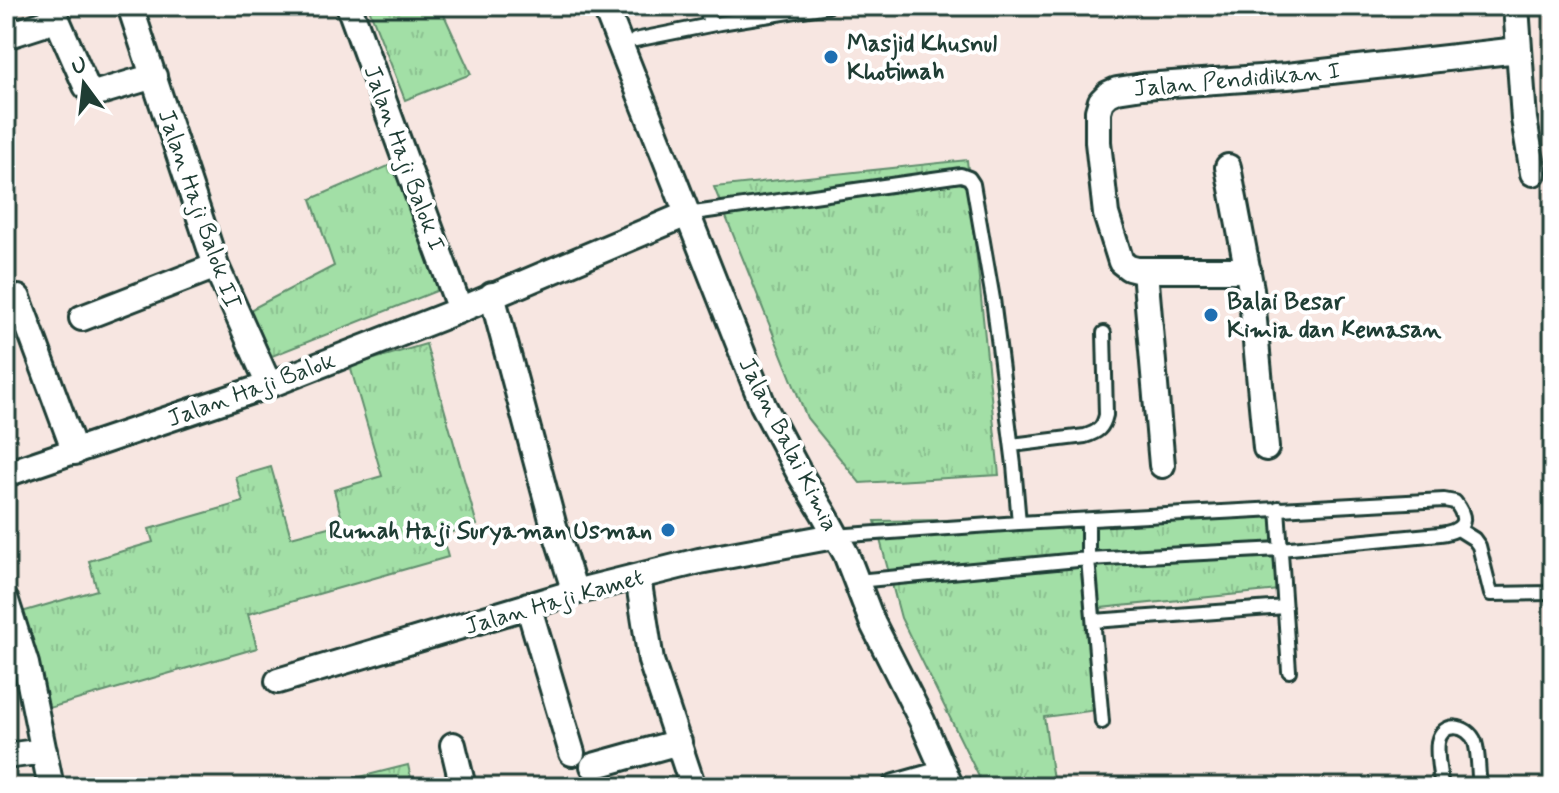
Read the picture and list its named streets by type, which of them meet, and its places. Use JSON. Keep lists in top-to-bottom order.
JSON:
{
  "streets": {
    "street": [
      "Jalan Pendidikan I",
      "Jalan Haji Balok I",
      "Jalan Haji Balok II",
      "Jalan Haji Balok",
      "Jalan Balai Kimia",
      "Jalan Haji Kamet"
    ]
  },
  "crossings": [
    ["Jalan Haji Balok I", "Jalan Haji Balok"],
    ["Jalan Haji Balok II", "Jalan Haji Balok"],
    ["Jalan Haji Balok", "Jalan Balai Kimia"],
    ["Jalan Balai Kimia", "Jalan Haji Kamet"]
  ],
  "places": ["Masjid Khusnul Khotimah", "Balai Besar Kimia dan Kemasan", "Rumah Haji Suryaman Usman"],
  "north": "top"
}
